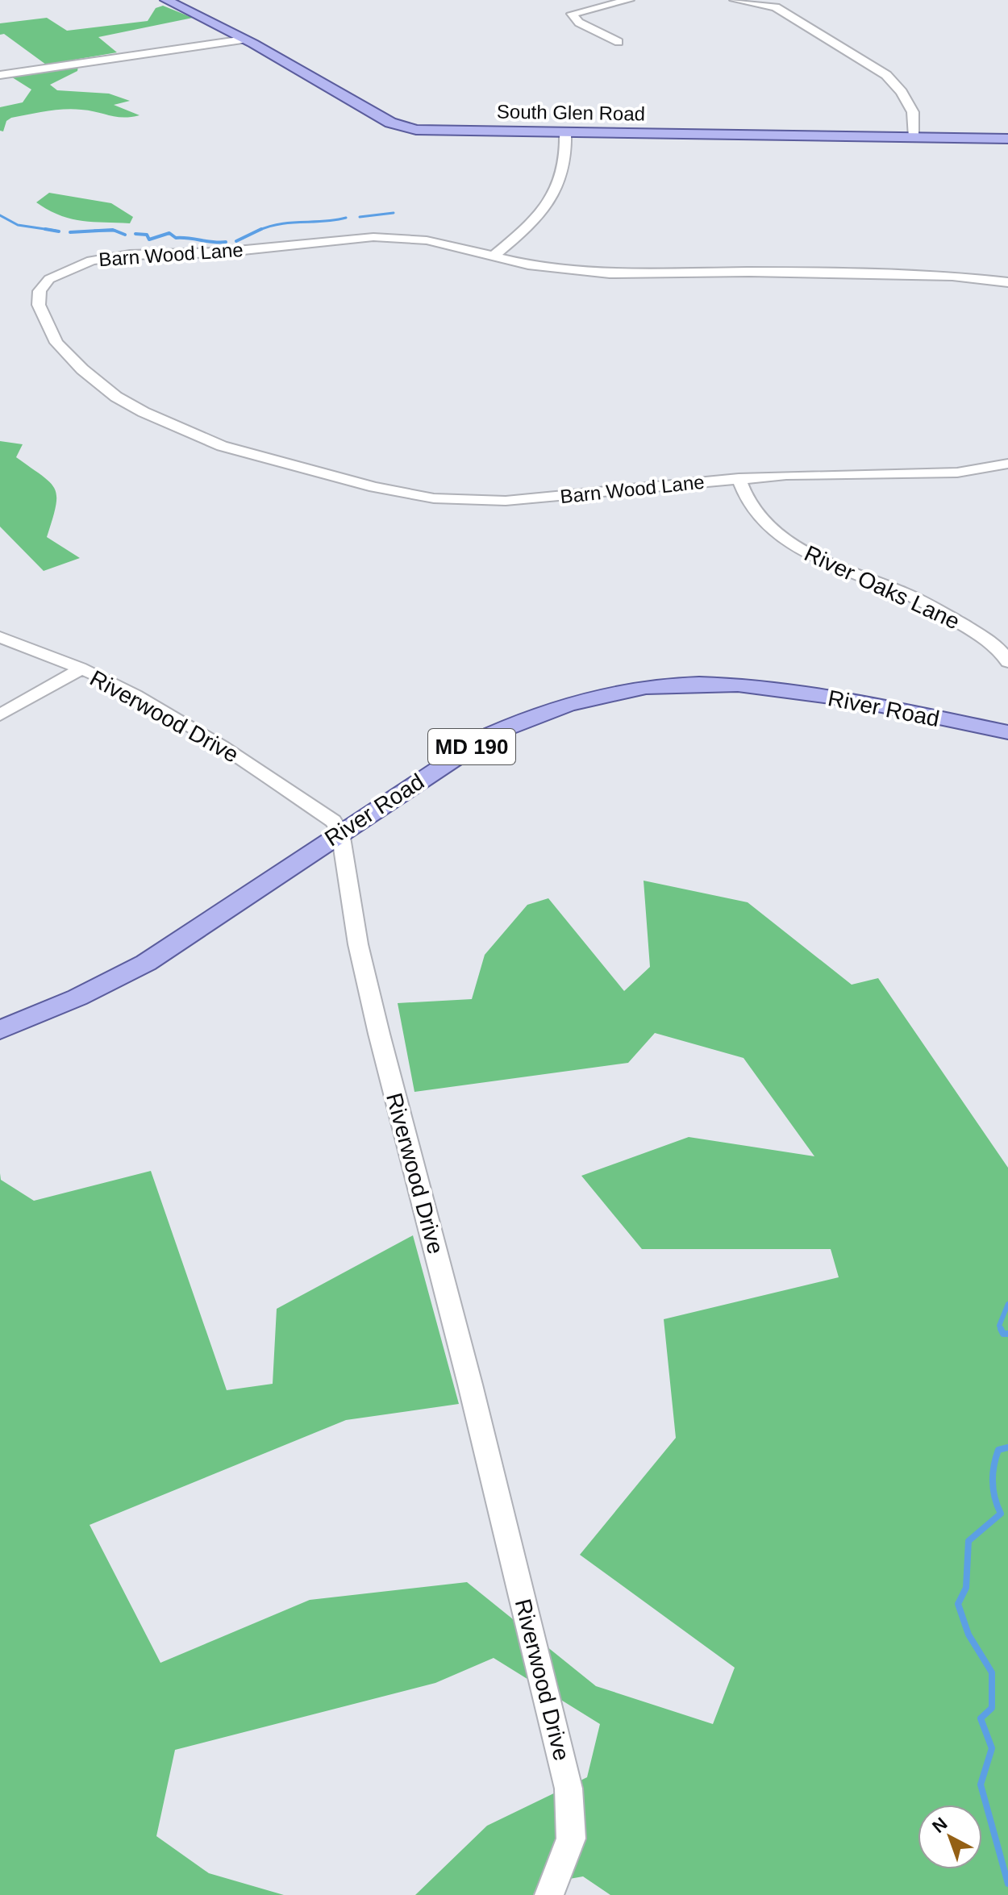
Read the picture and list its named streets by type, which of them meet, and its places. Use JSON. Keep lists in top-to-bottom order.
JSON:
{
  "streets": {
    "main road": ["South Glen Road", "River Road", "MD 190"],
    "street": ["Barn Wood Lane", "River Oaks Lane", "Riverwood Drive"]
  },
  "crossings": [
    ["Barn Wood Lane", "River Oaks Lane"],
    ["River Road", "Riverwood Drive"]
  ],
  "north": "top left"
}
